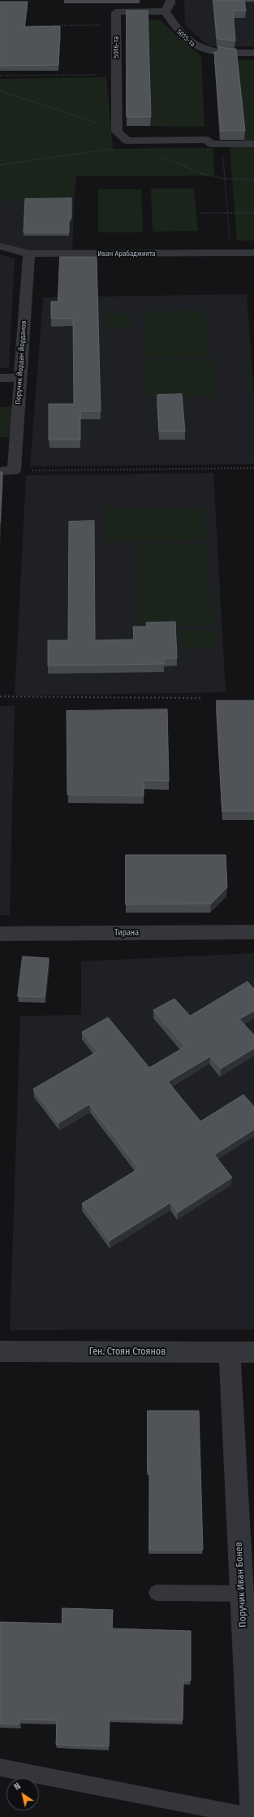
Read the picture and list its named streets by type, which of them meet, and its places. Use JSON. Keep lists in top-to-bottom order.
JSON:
{
  "streets": {
    "street": [
      "5015-та",
      "5016-та",
      "Иван Арабаджията",
      "Поручик Йордан Йорданов",
      "Тирана",
      "Ген. Стоян Стоянов",
      "Поручик Иван Бонев"
    ]
  },
  "crossings": [
    ["5015-та", "5016-та"],
    ["Иван Арабаджията", "Поручик Йордан Йорданов"],
    ["Ген. Стоян Стоянов", "Поручик Иван Бонев"]
  ],
  "north": "top left"
}
